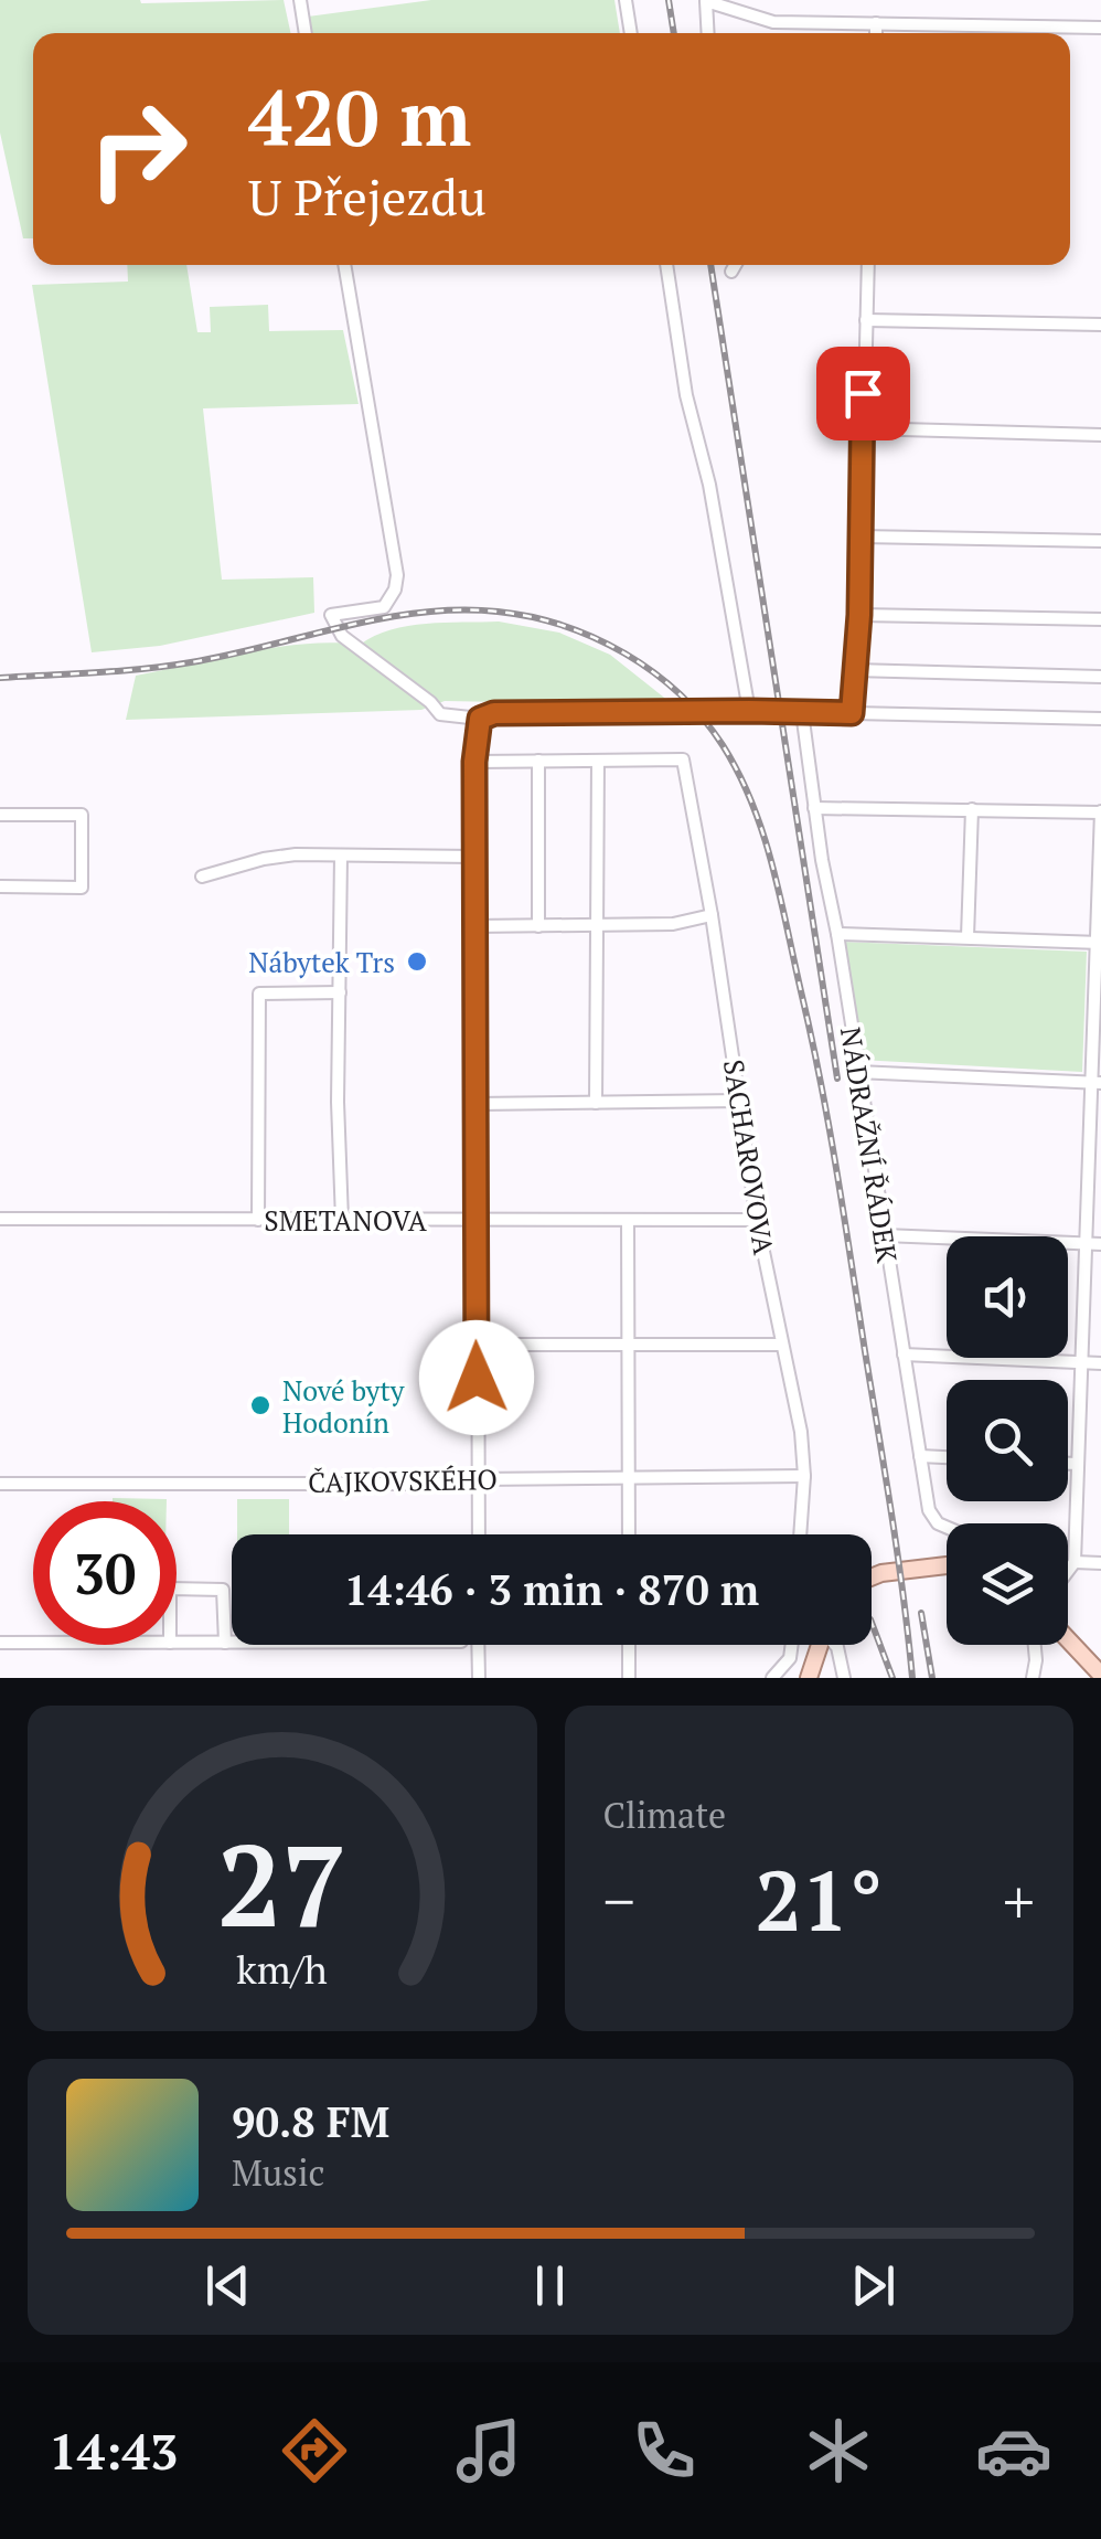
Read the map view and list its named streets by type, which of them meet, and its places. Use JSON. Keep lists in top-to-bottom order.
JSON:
{
  "streets": {
    "street": [
      "NÁDRAŽNÍ ŘÁDEK",
      "SACHAROVOVA",
      "SMETANOVA",
      "ČAJKOVSKÉHO"
    ]
  },
  "crossings": [
    ["SACHAROVOVA", "SMETANOVA"],
    ["SACHAROVOVA", "ČAJKOVSKÉHO"]
  ],
  "places": ["Nábytek Trs", "Nové byty Hodonín"],
  "page": {
    "turn": ["420 m", "U Přejezdu"],
    "limit": "30",
    "trip": "14:46 · 3 min · 870 m",
    "tile": "Climate",
    "heat": ["−", "21°", "+"],
    "song": ["90.8 FM", "Music"],
    "tabs": "14:43",
    "gauge": ["27", "km/h"]
  }
}
